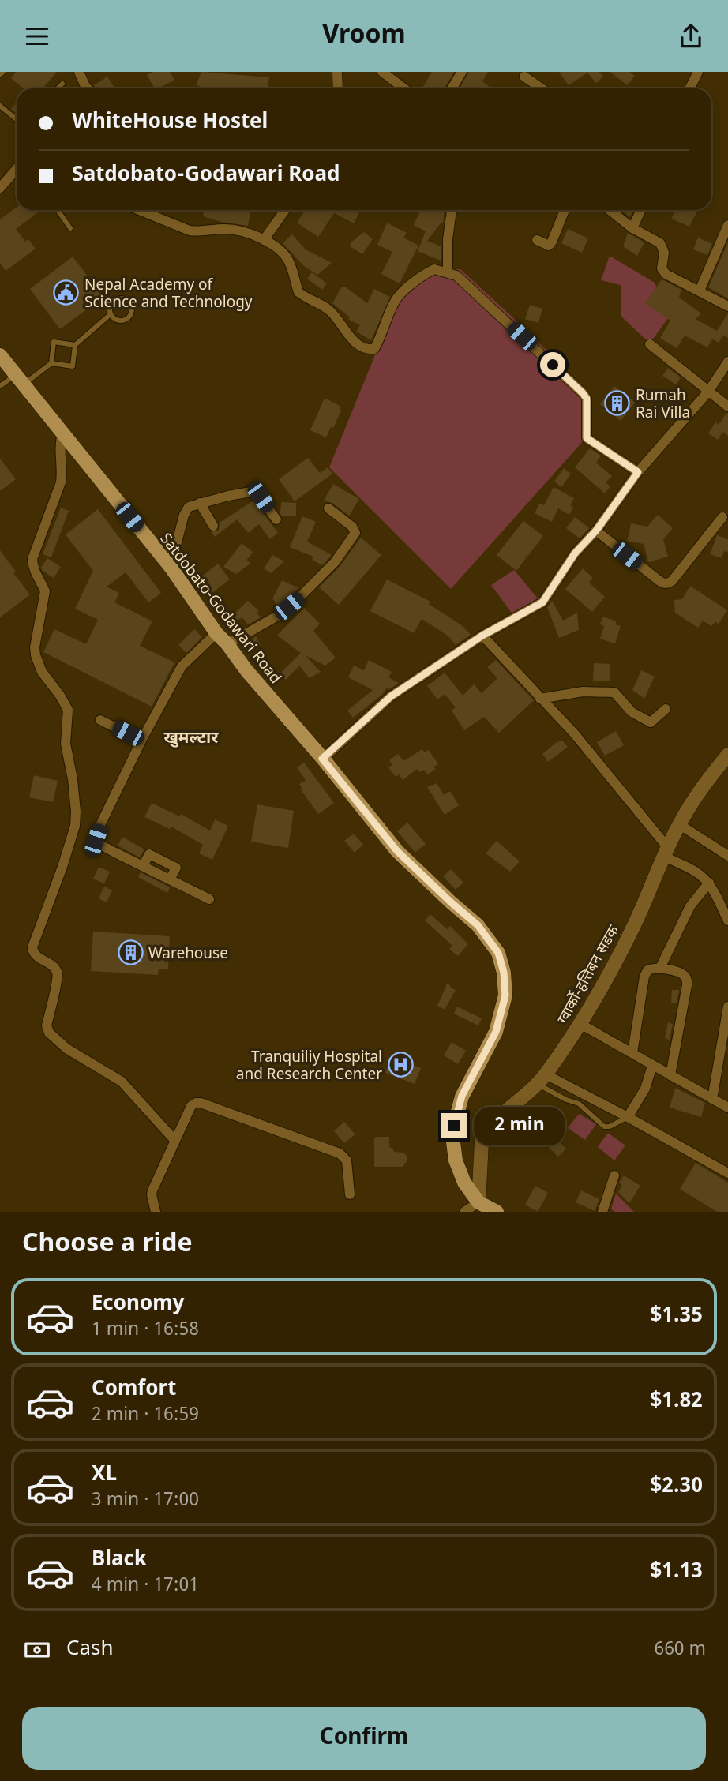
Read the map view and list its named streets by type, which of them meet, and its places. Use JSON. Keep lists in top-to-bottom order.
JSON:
{
  "streets": {
    "main road": ["Satdobato-Godawari Road", "ग्वार्को-हत्तिबन सडक"]
  },
  "crossings": [
    ["Satdobato-Godawari Road", "ग्वार्को-हत्तिबन सडक"]
  ],
  "districts": ["खुमल्टार"],
  "places": {
    "public building": ["Nepal Academy of Science and Technology"],
    "building": ["Rumah Rai Villa", "Warehouse"],
    "hospital": ["Tranquiliy Hospital and Research Center"]
  },
  "page": {
    "header": "Vroom",
    "banner": ["WhiteHouse Hostel", "Satdobato-Godawari Road"],
    "bubble": "2 min",
    "heading": "Choose a ride",
    "list": [
      {
        "name": "Economy",
        "note": "1 min · 16:58",
        "value": "$1.35"
      },
      {
        "name": "Comfort",
        "note": "2 min · 16:59",
        "value": "$1.82"
      },
      {
        "name": "XL",
        "note": "3 min · 17:00",
        "value": "$2.30"
      },
      {
        "name": "Black",
        "note": "4 min · 17:01",
        "value": "$1.13"
      }
    ],
    "pay": ["Cash", "660 m"],
    "buttons": "Confirm"
  }
}
